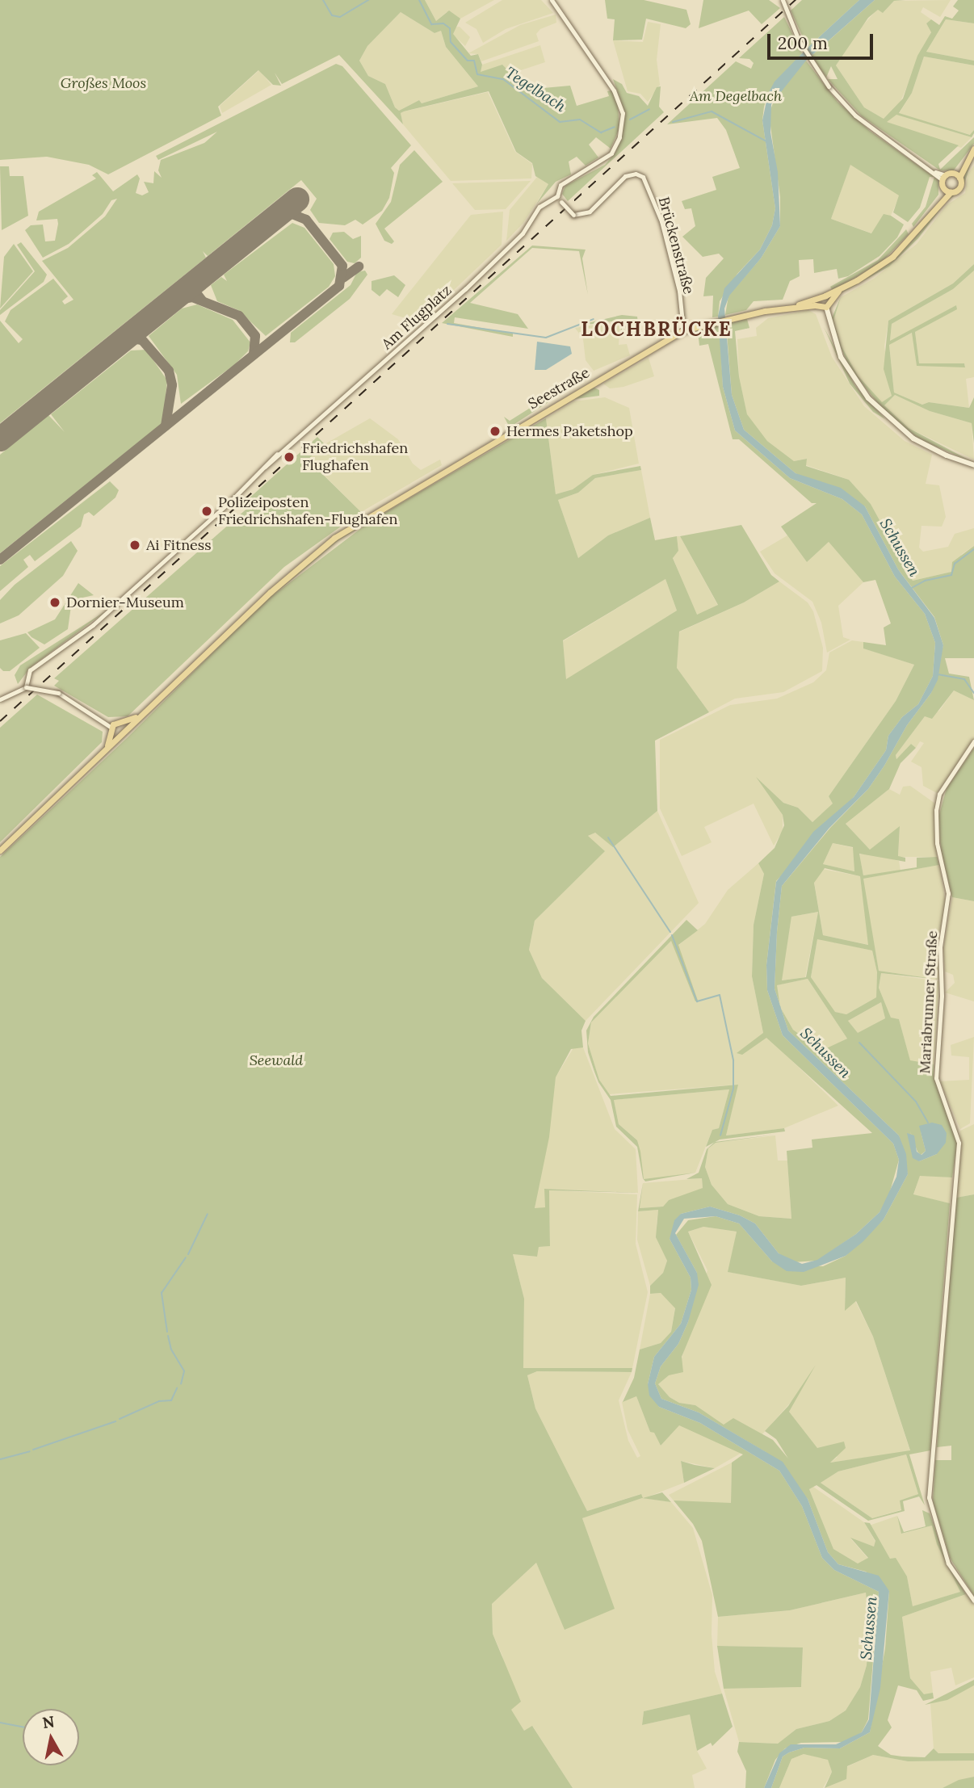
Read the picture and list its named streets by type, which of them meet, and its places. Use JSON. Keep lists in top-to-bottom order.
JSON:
{
  "streets": {
    "main road": ["Seestraße"],
    "street": ["Brückenstraße", "Am Flugplatz", "Mariabrunner Straße"]
  },
  "crossings": [
    ["Brückenstraße", "Am Flugplatz"],
    ["Brückenstraße", "Seestraße"]
  ],
  "districts": ["LOCHBRÜCKE"],
  "water": ["Tegelbach", "Schussen"],
  "parks": ["Großes Moos", "Am Degelbach", "Seewald"],
  "places": [
    "Hermes Paketshop",
    "Friedrichshafen Flughafen",
    "Polizeiposten Friedrichshafen-Flughafen",
    "Ai Fitness",
    "Dornier-Museum"
  ],
  "scale_bar": "200 m",
  "north": "top"
}
